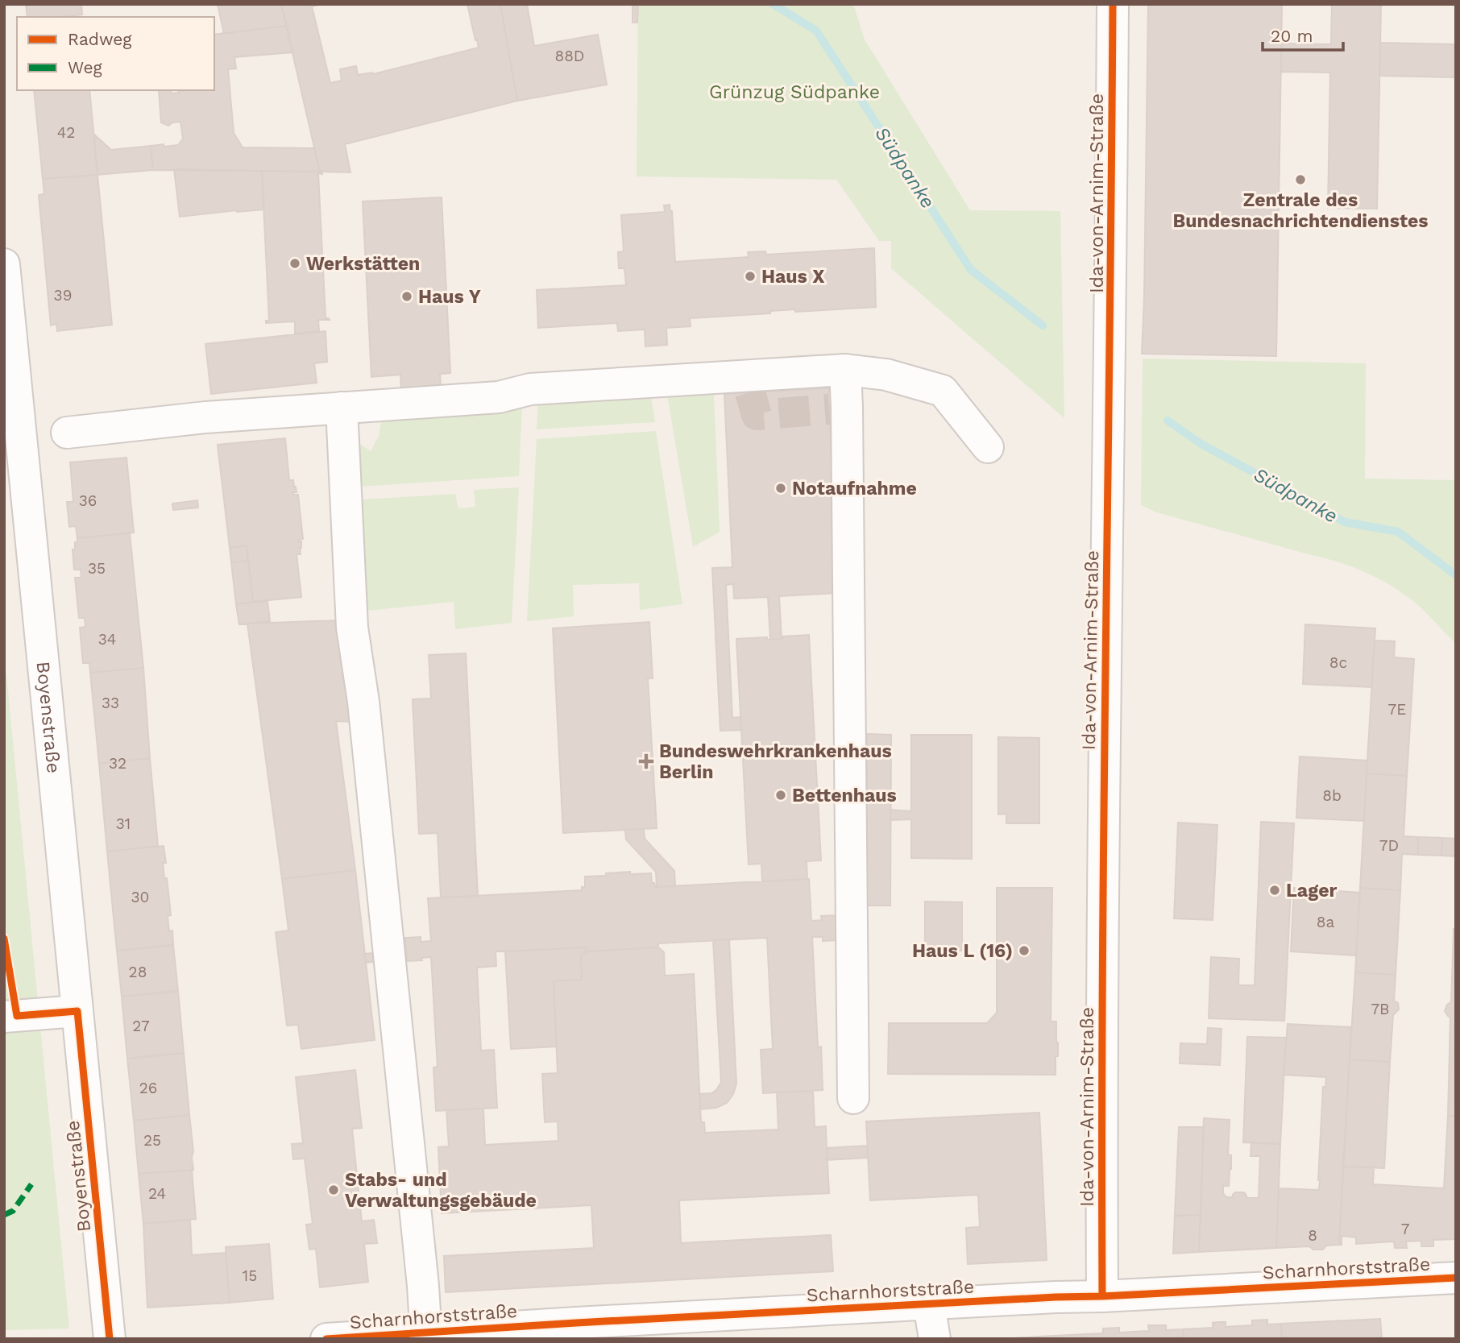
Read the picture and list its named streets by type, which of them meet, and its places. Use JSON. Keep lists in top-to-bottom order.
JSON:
{
  "streets": {
    "street": ["Ida-von-Arnim-Straße", "Boyenstraße", "Scharnhorststraße"]
  },
  "crossings": [
    ["Ida-von-Arnim-Straße", "Scharnhorststraße"]
  ],
  "water": ["Südpanke"],
  "parks": ["Grünzug Südpanke"],
  "places": {
    "other": [
      "Zentrale des Bundesnachrichtendienstes",
      "Werkstätten",
      "Haus X",
      "Haus Y",
      "Notaufnahme",
      "Bettenhaus",
      "Lager",
      "Haus L (16)",
      "Stabs- und Verwaltungsgebäude"
    ],
    "health": ["Bundeswehrkrankenhaus Berlin"]
  },
  "house_numbers": [
    "88D",
    "42",
    "39",
    "36",
    "35",
    "34",
    "8c",
    "33",
    "7E",
    "32",
    "8b",
    "31",
    "7D",
    "30",
    "8a",
    "28",
    "7B",
    "27",
    "26",
    "25",
    "24",
    "7",
    "8",
    "15"
  ],
  "legend": ["Radweg", "Weg"],
  "scale_bar": "20 m"
}
